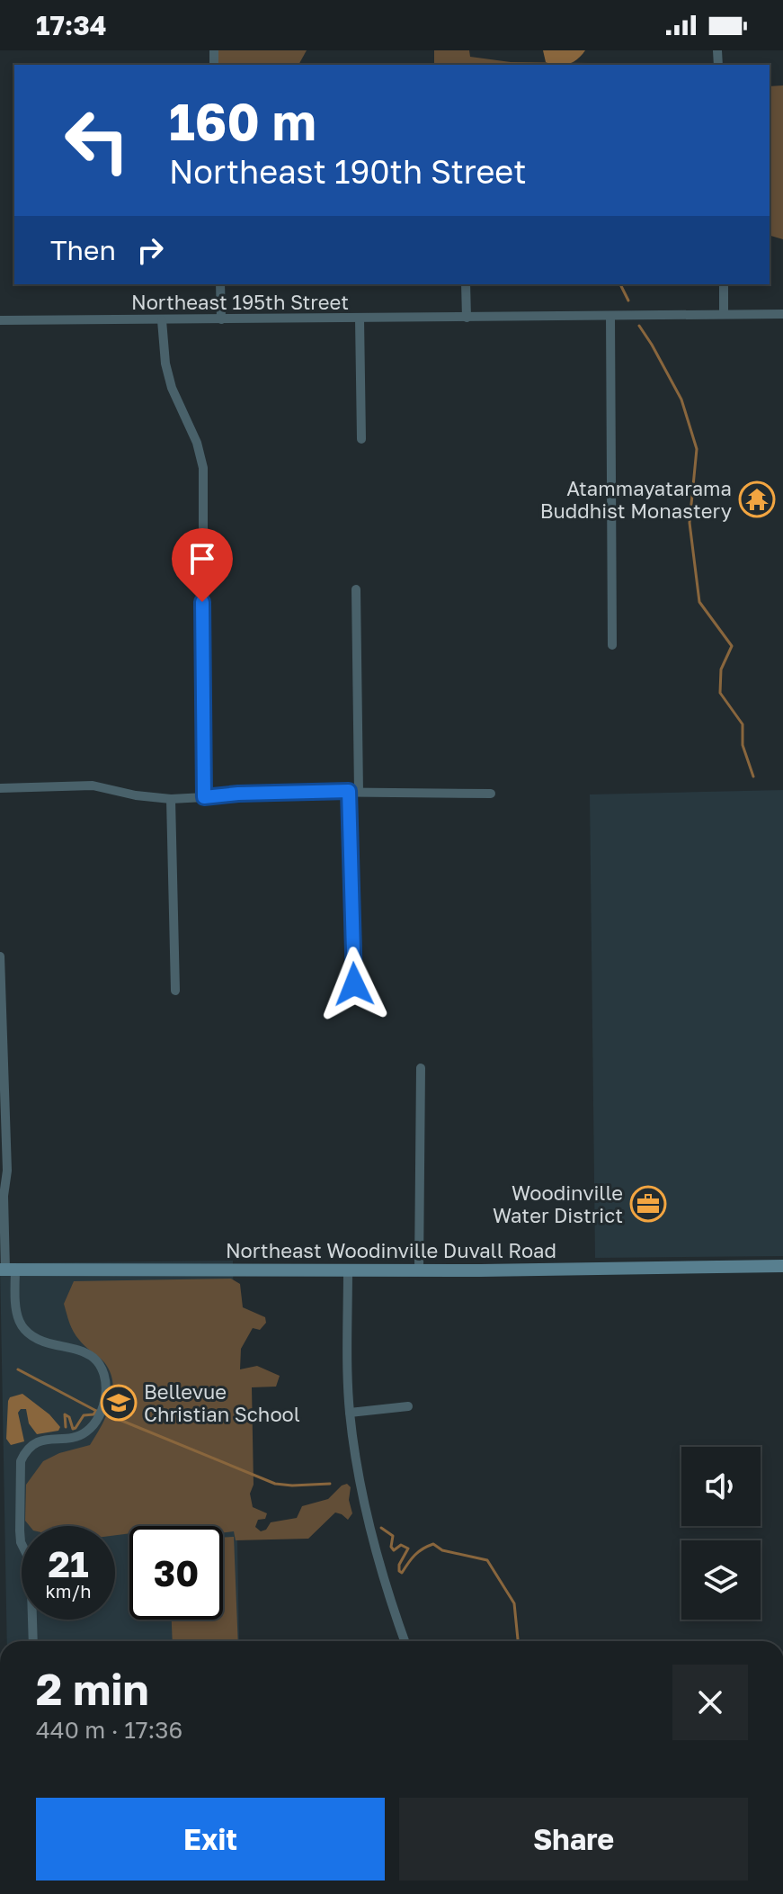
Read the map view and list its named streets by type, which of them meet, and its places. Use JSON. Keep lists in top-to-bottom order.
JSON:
{
  "streets": {
    "main road": ["Northeast Woodinville Duvall Road"],
    "street": ["Northeast 195th Street"]
  },
  "places": {
    "temple": ["Atammayatarama Buddhist Monastery"],
    "office": ["Woodinville Water District"],
    "school or university": ["Bellevue Christian School"]
  },
  "page": {
    "status": "17:34",
    "turn": ["160 m", "Northeast 190th Street"],
    "then": "Then",
    "speed": "21 km/h",
    "limit": "30",
    "heading": ["2 min", "440 m · 17:36"],
    "buttons": ["Exit", "Share"]
  }
}
